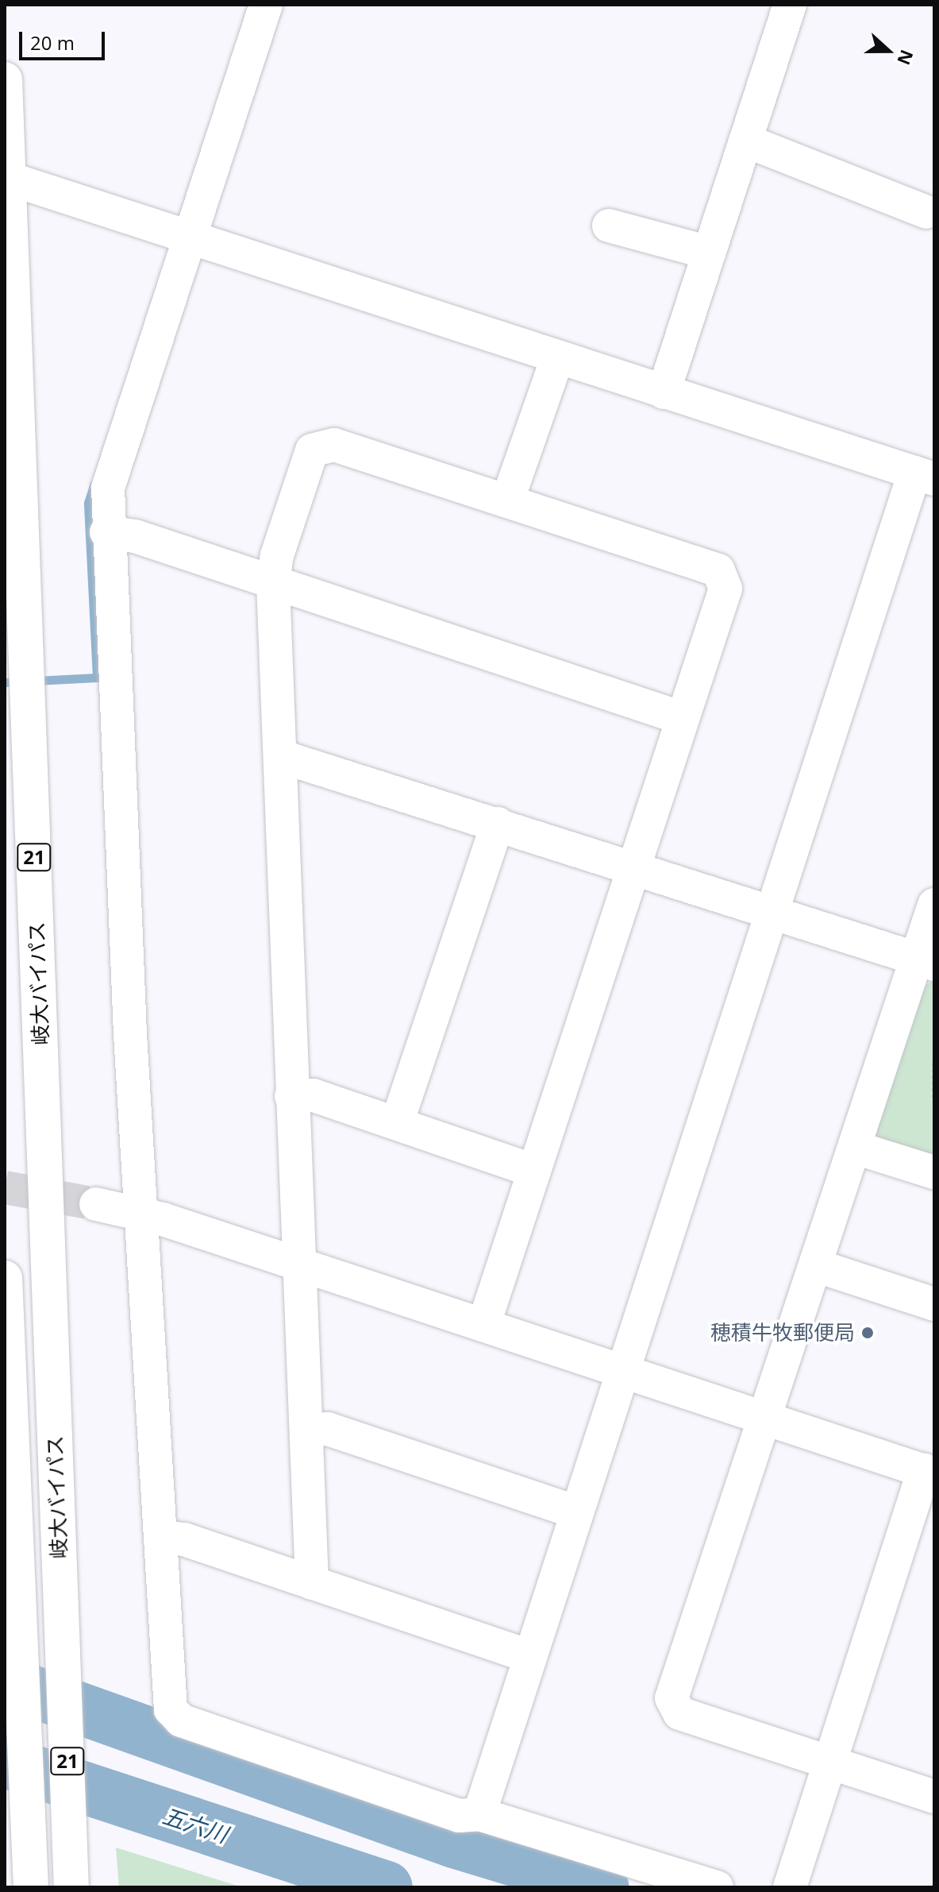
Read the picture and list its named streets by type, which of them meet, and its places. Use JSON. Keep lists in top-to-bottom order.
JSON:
{
  "streets": {
    "highway": ["21", "岐大バイパス"]
  },
  "water": ["五六川"],
  "places": ["穂積牛牧郵便局"],
  "scale_bar": "20 m",
  "north": "right"
}
